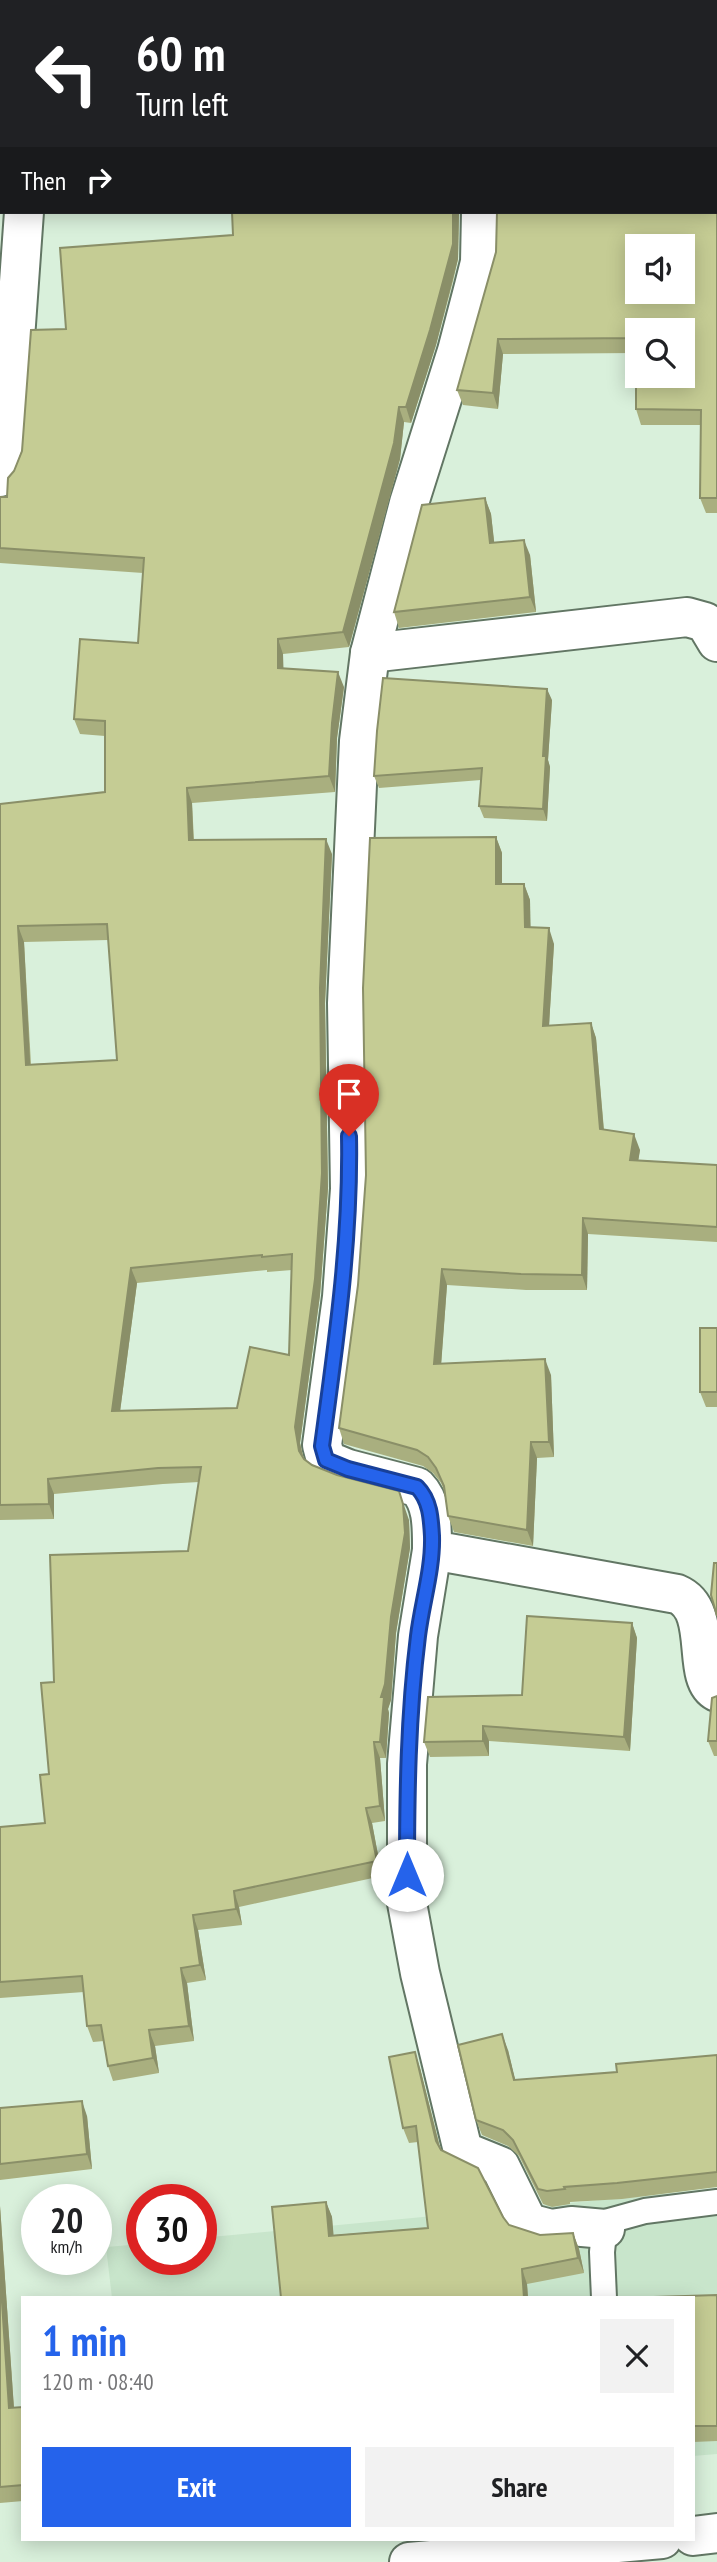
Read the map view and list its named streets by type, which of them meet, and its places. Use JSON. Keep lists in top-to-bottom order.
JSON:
{
  "page": {
    "turn": ["60 m", "Turn left"],
    "then": "Then",
    "speed": "20 km/h",
    "limit": "30",
    "heading": ["1 min", "120 m · 08:40"],
    "buttons": ["Exit", "Share"]
  }
}
